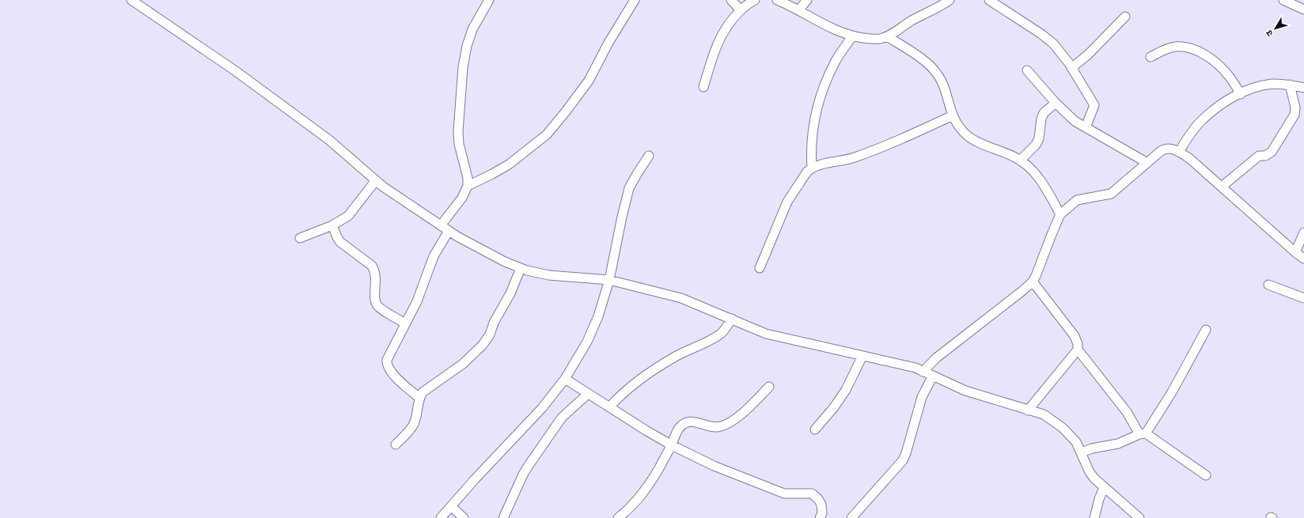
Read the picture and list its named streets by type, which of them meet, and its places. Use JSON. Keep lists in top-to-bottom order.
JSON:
{
  "north": "bottom left"
}
